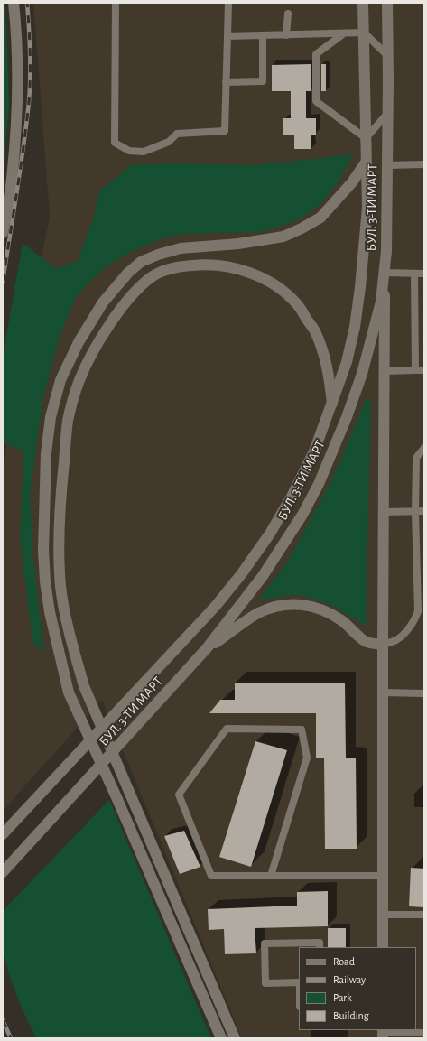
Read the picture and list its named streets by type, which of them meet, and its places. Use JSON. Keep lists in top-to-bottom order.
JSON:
{
  "streets": {
    "street": ["БУЛ. 3-ТИ МАРТ"]
  },
  "legend": [
    "Road",
    "Railway",
    "Park",
    "Building"
  ]
}
